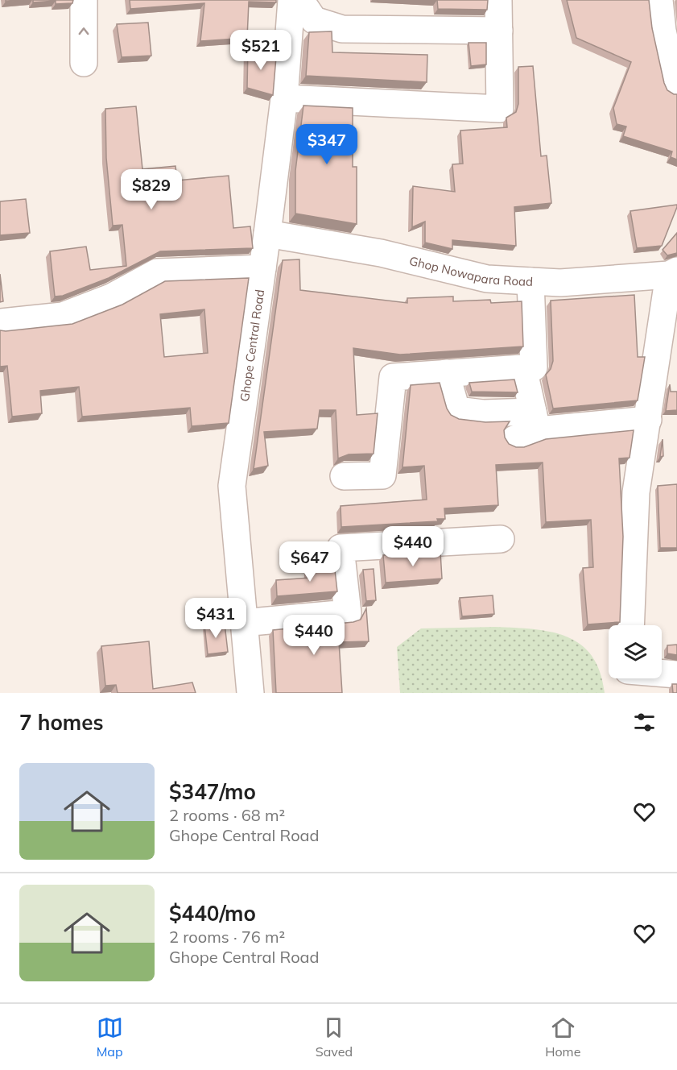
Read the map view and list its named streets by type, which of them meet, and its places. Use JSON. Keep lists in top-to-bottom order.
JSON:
{
  "streets": {
    "street": ["Ghop Nowapara Road", "Ghope Central Road"]
  },
  "crossings": [
    ["Ghop Nowapara Road", "Ghope Central Road"]
  ],
  "page": {
    "price": [
      "$521",
      "$347",
      "$829",
      "$440",
      "$647",
      "$431",
      "$440"
    ],
    "heading": "7 homes",
    "list": [
      {
        "name": "$347/mo",
        "note": "2 rooms · 68 m² · Ghope Central Road"
      },
      {
        "name": "$440/mo",
        "note": "2 rooms · 76 m² · Ghope Central Road"
      }
    ],
    "tabs": ["Map", "Saved", "Home"]
  }
}
